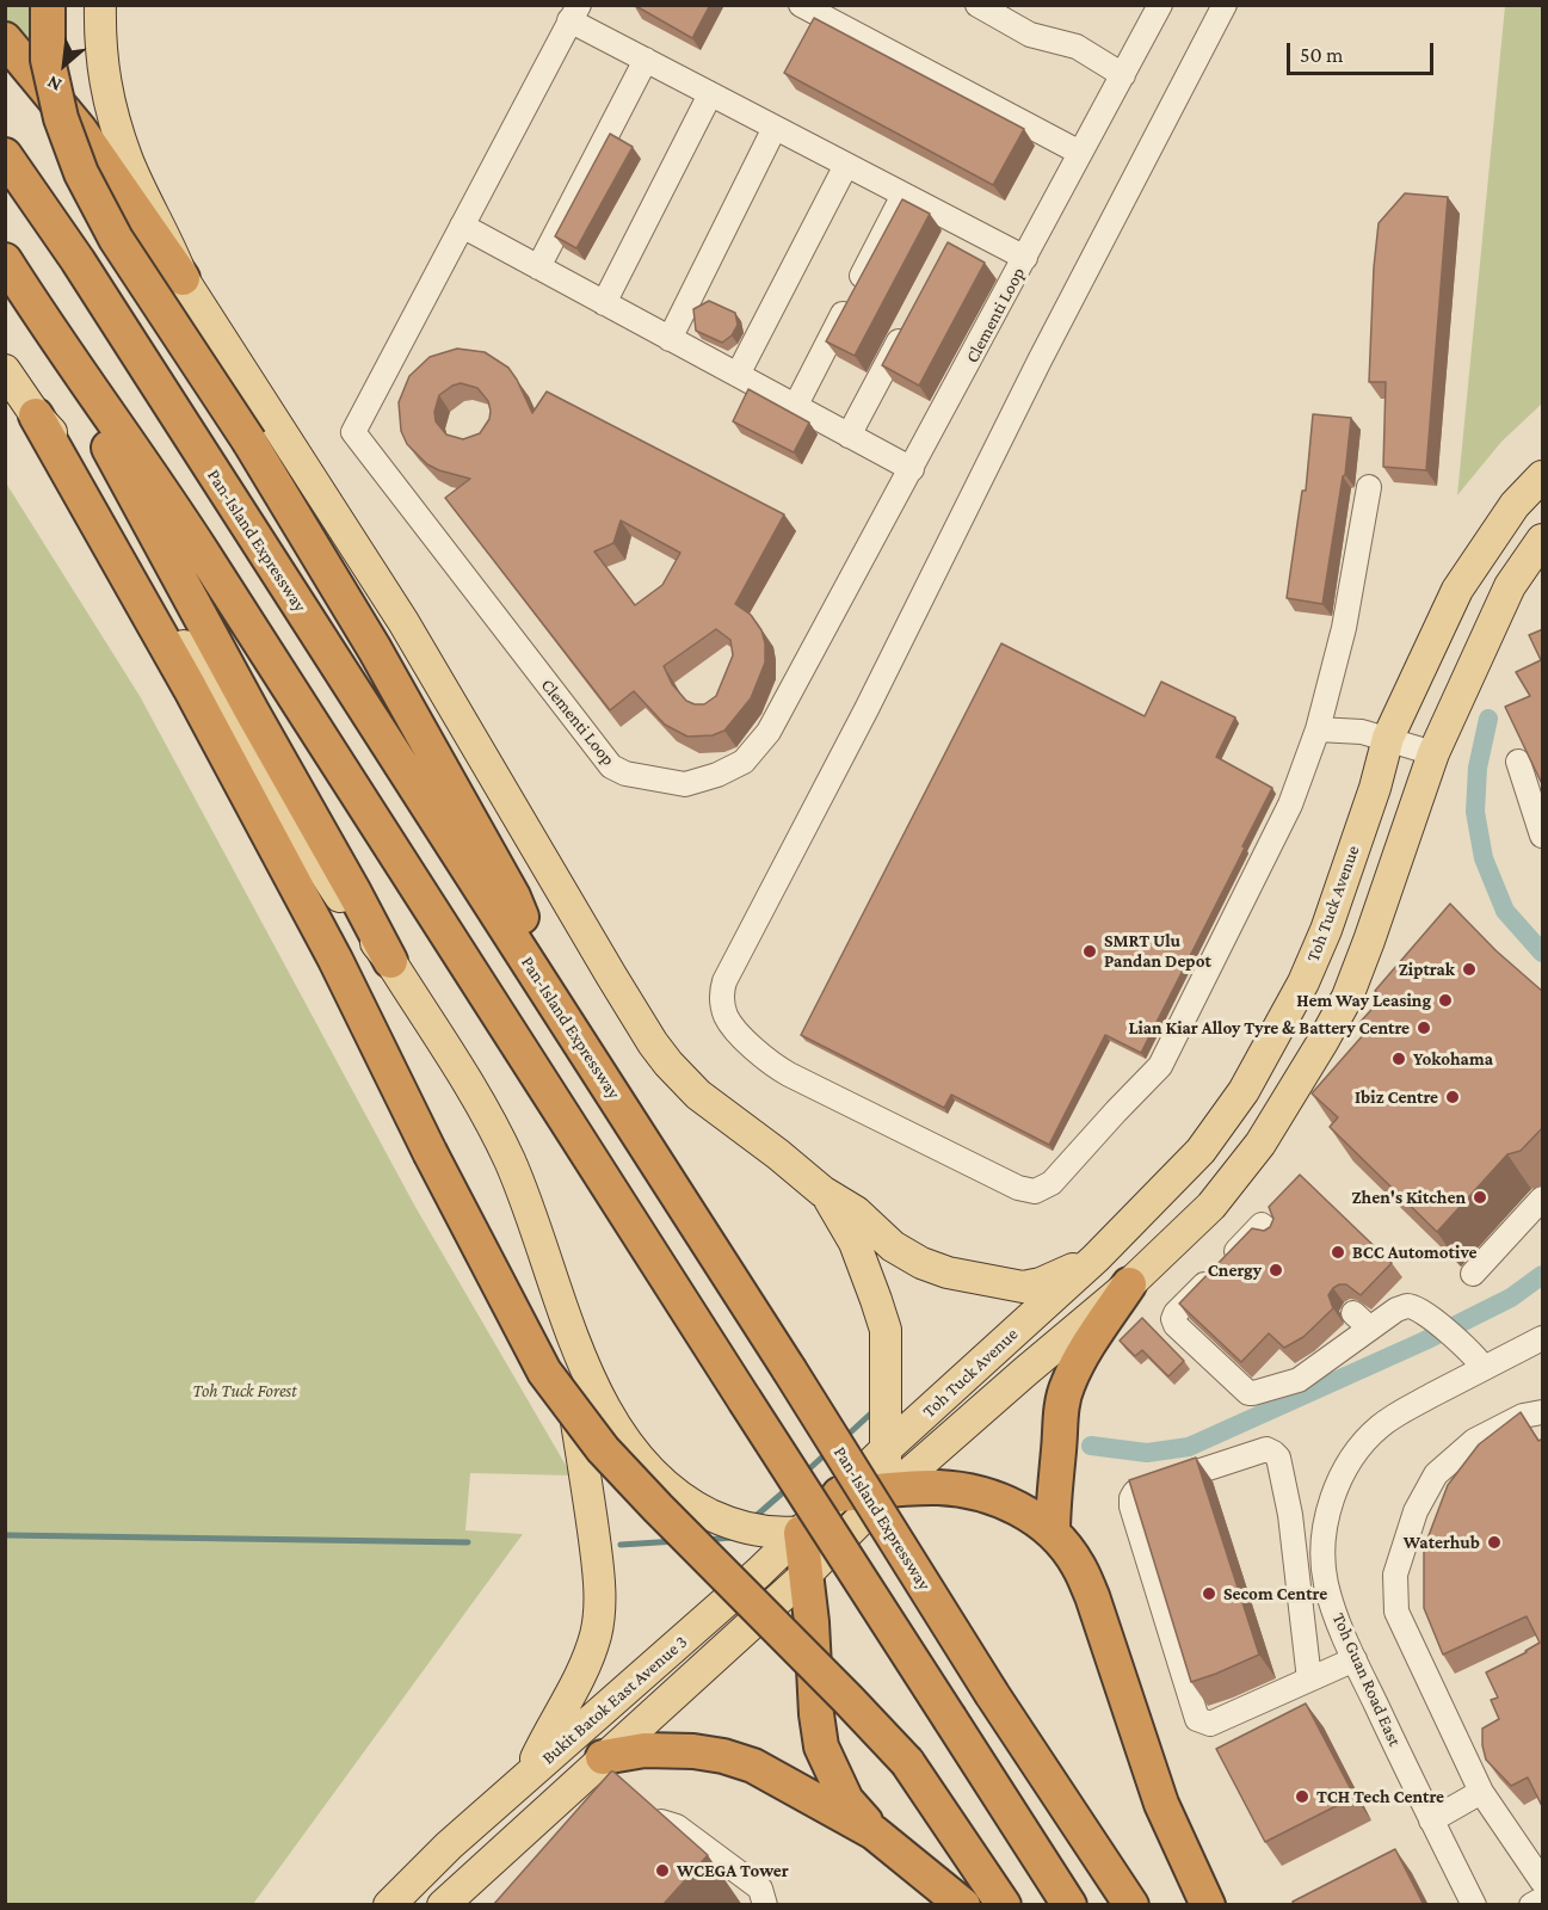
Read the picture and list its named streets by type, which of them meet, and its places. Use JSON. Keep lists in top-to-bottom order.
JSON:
{
  "streets": {
    "highway": ["Pan-Island Expressway"],
    "main road": ["Toh Tuck Avenue", "Bukit Batok East Avenue 3"],
    "street": ["Clementi Loop", "Toh Guan Road East"]
  },
  "crossings": [
    ["Toh Tuck Avenue", "Bukit Batok East Avenue 3"]
  ],
  "parks": ["Toh Tuck Forest"],
  "places": [
    "SMRT Ulu Pandan Depot",
    "Ziptrak",
    "Hem Way Leasing",
    "Lian Kiar Alloy Tyre & Battery Centre",
    "Yokohama",
    "Ibiz Centre",
    "Zhen's Kitchen",
    "BCC Automotive",
    "Cnergy",
    "Waterhub",
    "Secom Centre",
    "TCH Tech Centre",
    "WCEGA Tower"
  ],
  "scale_bar": "50 m",
  "north": "bottom left"
}
